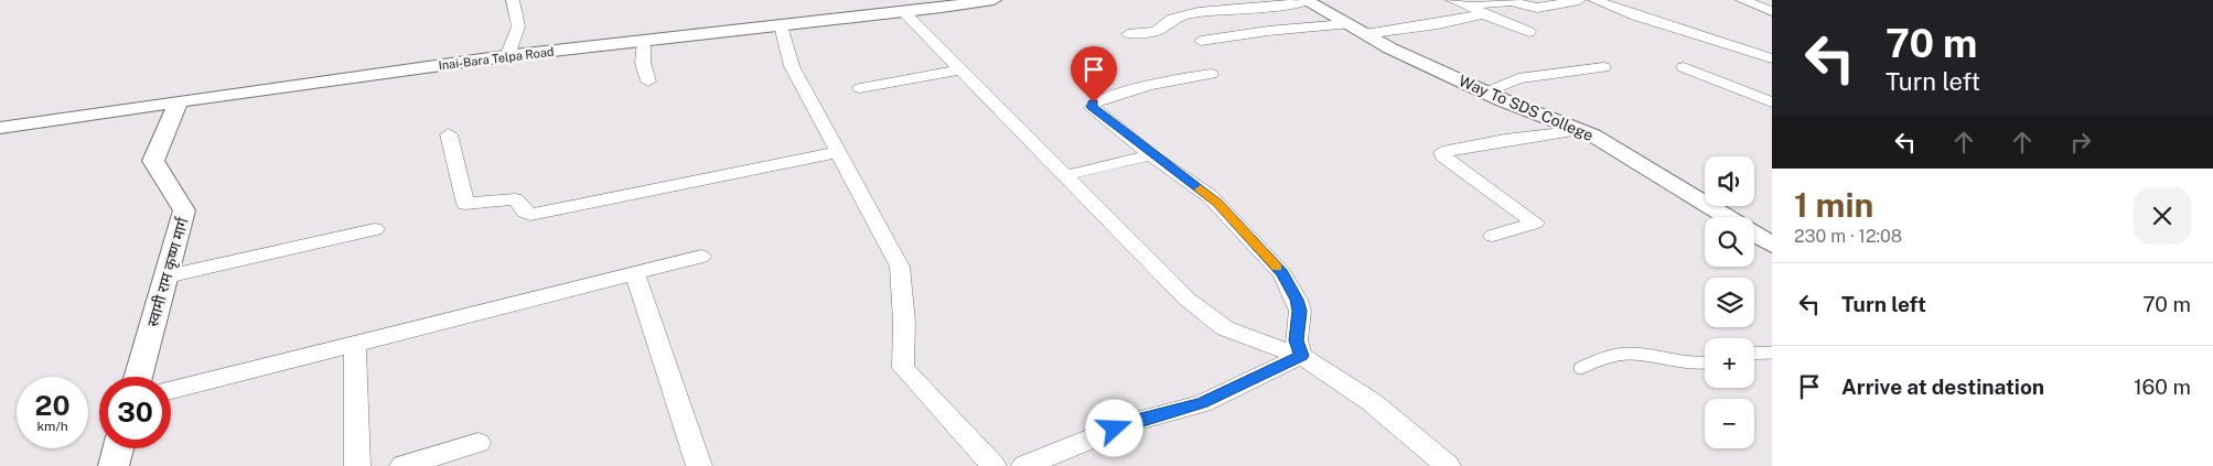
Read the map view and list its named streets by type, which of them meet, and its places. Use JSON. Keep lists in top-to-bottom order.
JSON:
{
  "streets": {
    "street": ["Inai-Bara Telpa Road", "Way To SDS College", "स्वामी राम कृष्ण मार्ग"]
  },
  "crossings": [
    ["Inai-Bara Telpa Road", "स्वामी राम कृष्ण मार्ग"]
  ],
  "page": {
    "turn": ["70 m", "Turn left"],
    "map_buttons": ["+", "−"],
    "heading": ["1 min", "230 m · 12:08"],
    "list": [
      {
        "name": "Turn left",
        "value": "70 m"
      },
      {
        "name": "Arrive at destination",
        "value": "160 m"
      }
    ],
    "speed": "20 km/h",
    "limit": "30"
  }
}
